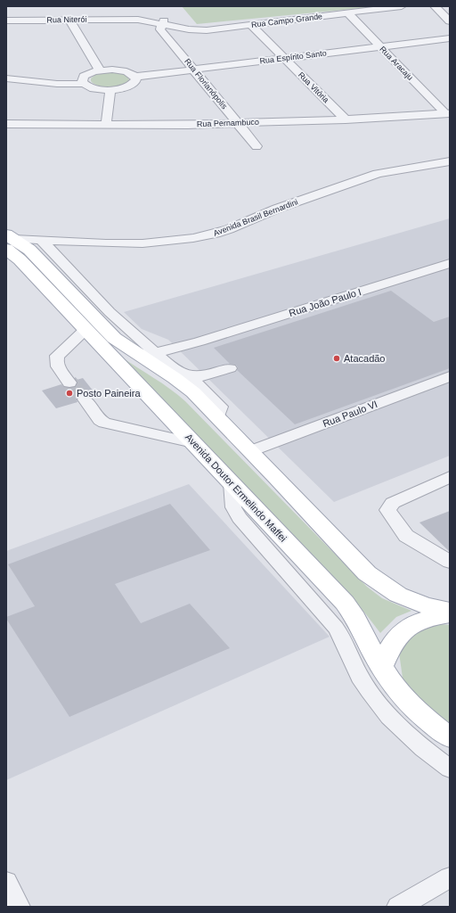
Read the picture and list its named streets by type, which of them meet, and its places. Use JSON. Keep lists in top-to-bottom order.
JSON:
{
  "streets": {
    "main road": ["Avenida Doutor Ermelindo Maffei"],
    "street": [
      "Rua Niterói",
      "Rua Campo Grande",
      "Rua Espírito Santo",
      "Rua Aracaju",
      "Rua Florianópolis",
      "Rua Vitória",
      "Rua Pernambuco",
      "Avenida Brasil Bernardini",
      "Rua João Paulo I",
      "Rua Paulo VI"
    ]
  },
  "crossings": [
    ["Rua Niterói", "Rua Campo Grande"],
    ["Rua Niterói", "Rua Florianópolis"],
    ["Rua Campo Grande", "Rua Aracaju"],
    ["Rua Campo Grande", "Rua Florianópolis"],
    ["Rua Campo Grande", "Rua Vitória"],
    ["Rua Espírito Santo", "Rua Aracaju"],
    ["Rua Espírito Santo", "Rua Florianópolis"],
    ["Rua Espírito Santo", "Rua Vitória"],
    ["Rua Aracaju", "Rua Pernambuco"],
    ["Rua Florianópolis", "Rua Pernambuco"],
    ["Rua Vitória", "Rua Pernambuco"],
    ["Avenida Brasil Bernardini", "Avenida Doutor Ermelindo Maffei"]
  ],
  "places": ["Atacadão", "Posto Paineira"]
}
